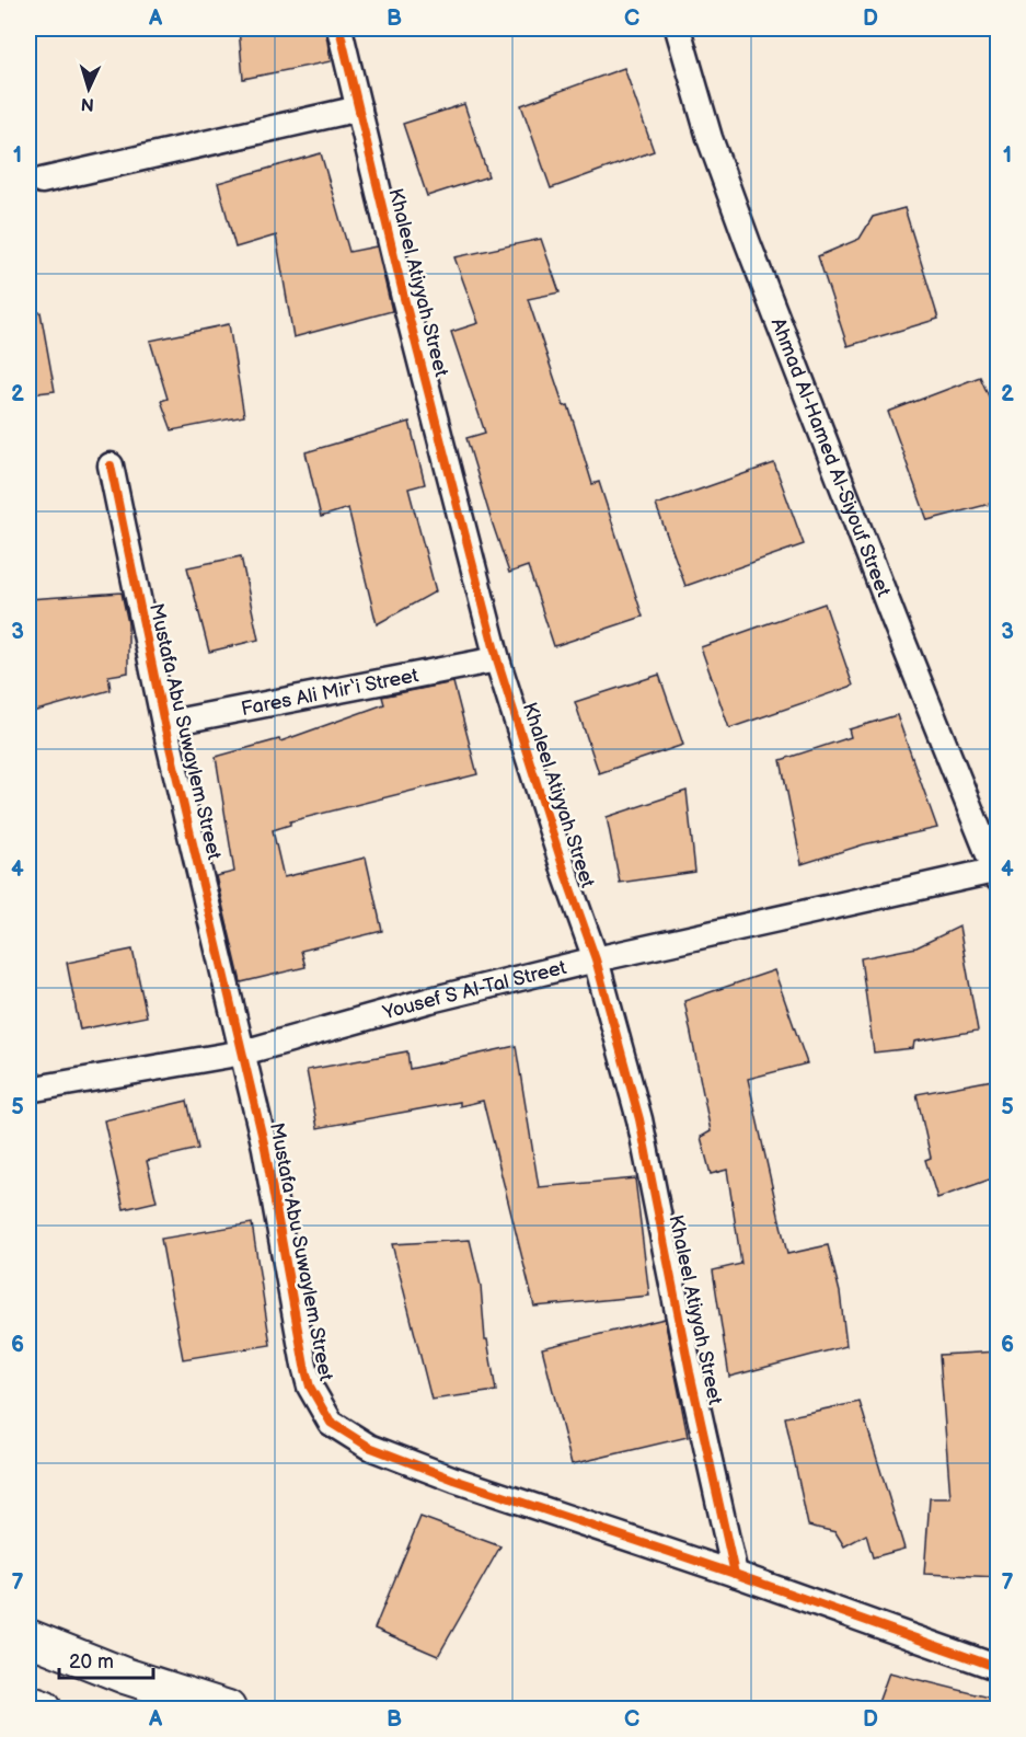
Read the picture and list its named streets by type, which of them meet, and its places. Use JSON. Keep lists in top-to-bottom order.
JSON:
{
  "streets": {
    "street": [
      "Khaleel Atiyyah Street",
      "Ahmad Al-Hamed Al-Siyouf Street",
      "Fares Ali Mir‘i Street",
      "Mustafa Abu Suwaylem Street",
      "Yousef S Al-Tal Street"
    ]
  },
  "crossings": [
    ["Khaleel Atiyyah Street", "Fares Ali Mir‘i Street"],
    ["Khaleel Atiyyah Street", "Mustafa Abu Suwaylem Street"],
    ["Khaleel Atiyyah Street", "Yousef S Al-Tal Street"],
    ["Ahmad Al-Hamed Al-Siyouf Street", "Yousef S Al-Tal Street"],
    ["Fares Ali Mir‘i Street", "Mustafa Abu Suwaylem Street"],
    ["Mustafa Abu Suwaylem Street", "Yousef S Al-Tal Street"]
  ],
  "scale_bar": "20 m",
  "north": "bottom",
  "grid": {
    "columns": [
      "A",
      "B",
      "C",
      "D"
    ],
    "rows": [
      "1",
      "2",
      "3",
      "4",
      "5",
      "6",
      "7"
    ]
  }
}
